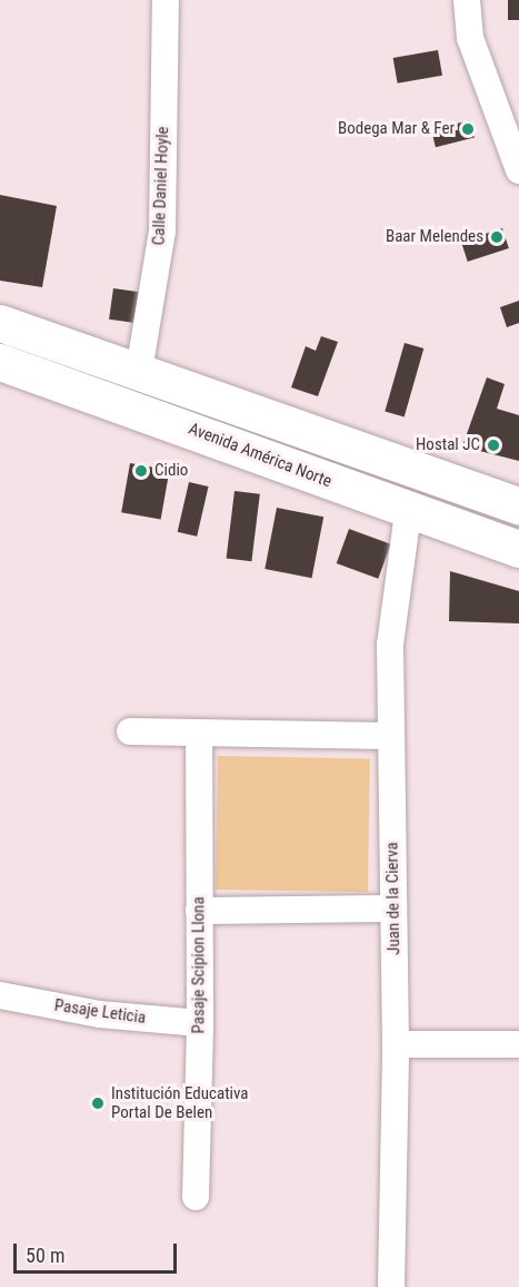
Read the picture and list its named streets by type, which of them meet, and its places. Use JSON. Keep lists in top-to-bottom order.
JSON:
{
  "streets": {
    "main road": ["Avenida América Norte"],
    "street": [
      "Calle Daniel Hoyle",
      "Juan de la Cierva",
      "Pasaje Scipion Llona",
      "Pasaje Leticia"
    ]
  },
  "crossings": [
    ["Avenida América Norte", "Juan de la Cierva"],
    ["Pasaje Scipion Llona", "Pasaje Leticia"]
  ],
  "places": [
    "Bodega Mar & Fer",
    "Baar Melendes",
    "Hostal JC",
    "Cidio",
    "Institución Educativa Portal De Belen"
  ],
  "scale_bar": "50 m"
}
